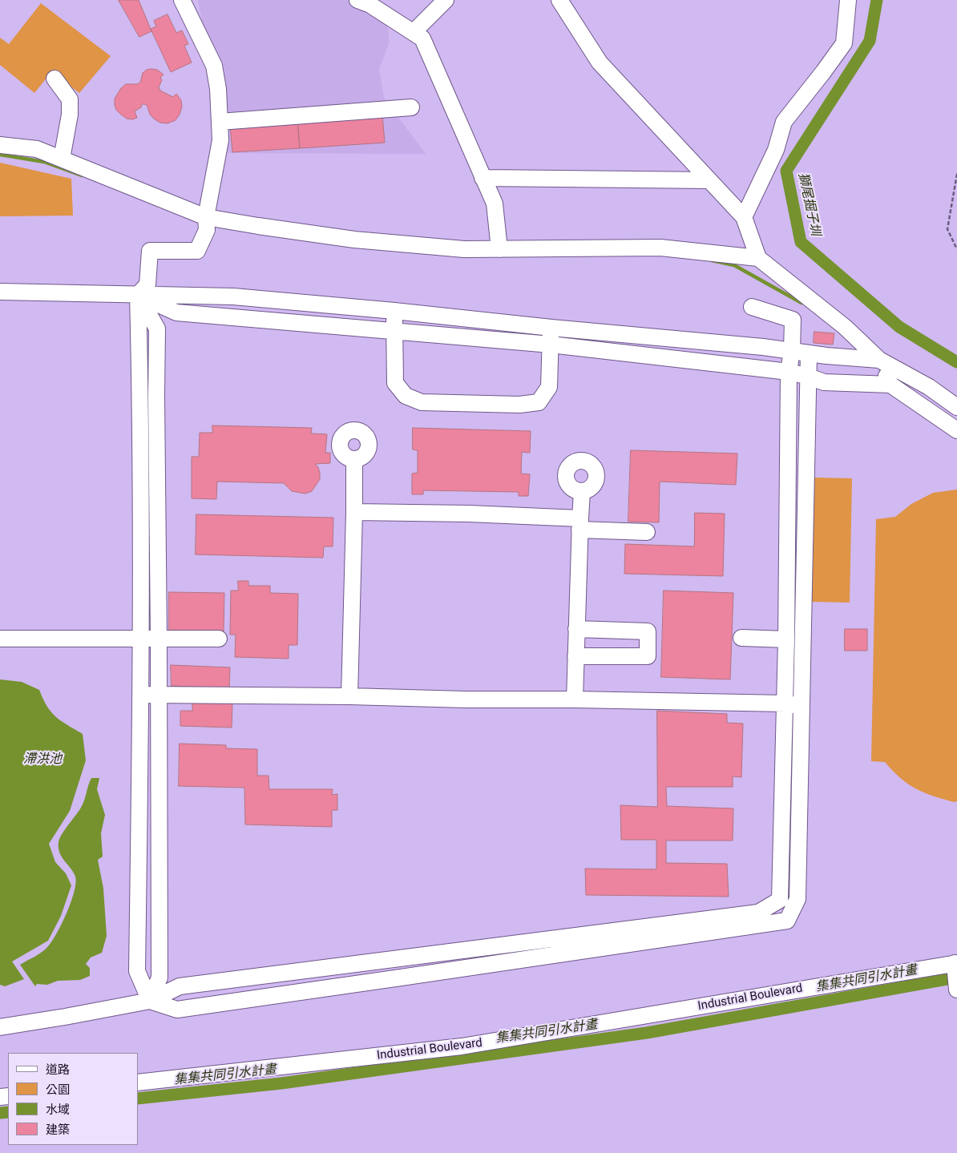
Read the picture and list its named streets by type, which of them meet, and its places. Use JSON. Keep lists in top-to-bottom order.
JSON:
{
  "streets": {
    "street": ["Industrial Boulevard"]
  },
  "water": ["獅尾掘子圳", "滯洪池", "集集共同引水計畫"],
  "legend": [
    "道路",
    "公園",
    "水域",
    "建築"
  ]
}
